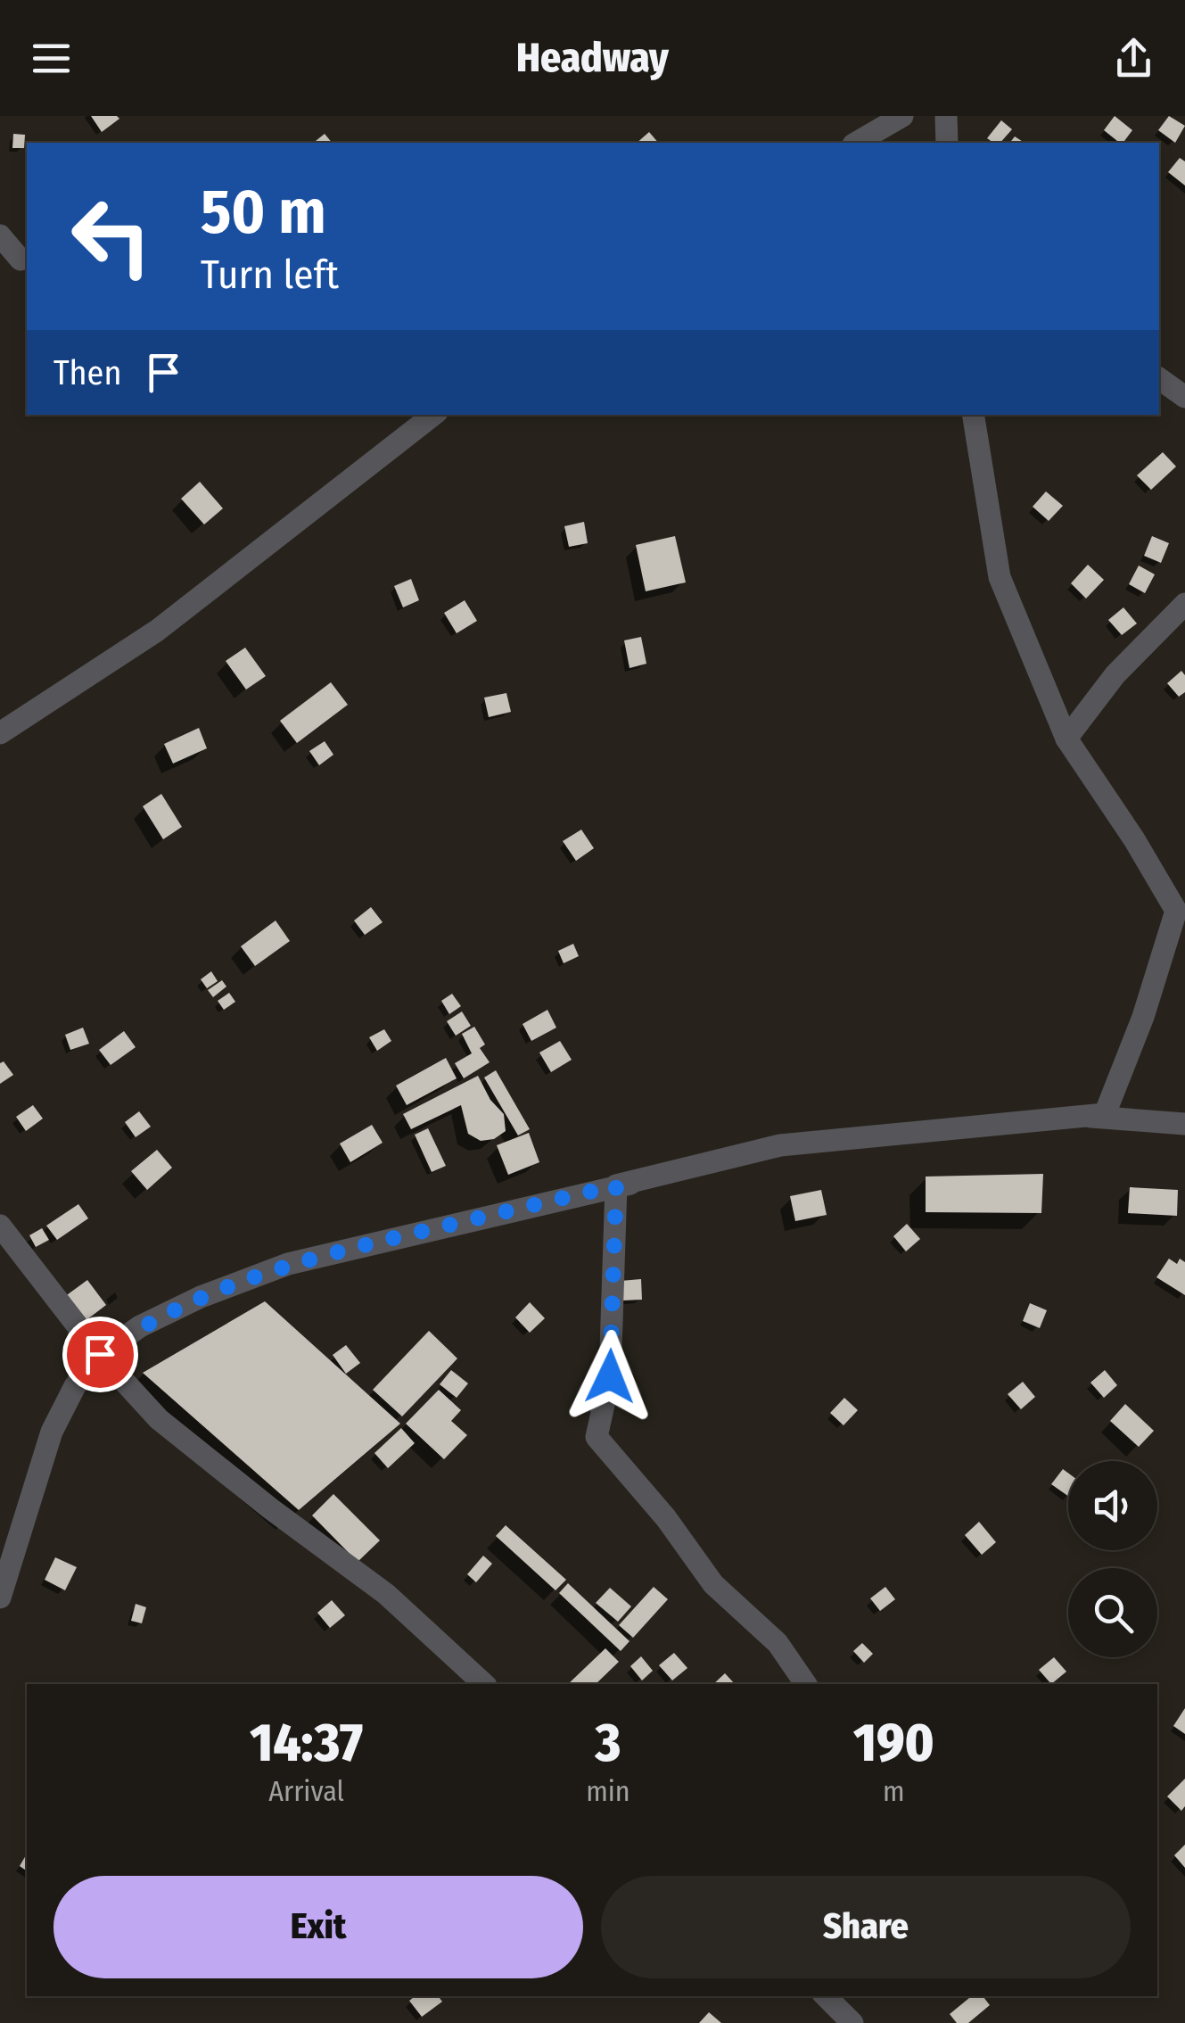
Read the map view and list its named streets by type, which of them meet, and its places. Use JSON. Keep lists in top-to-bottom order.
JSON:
{
  "page": {
    "header": "Headway",
    "turn": ["50 m", "Turn left"],
    "then": "Then",
    "eta": [
      "14:37",
      "Arrival",
      "3",
      "min",
      "190",
      "m"
    ],
    "buttons": ["Exit", "Share"]
  }
}
